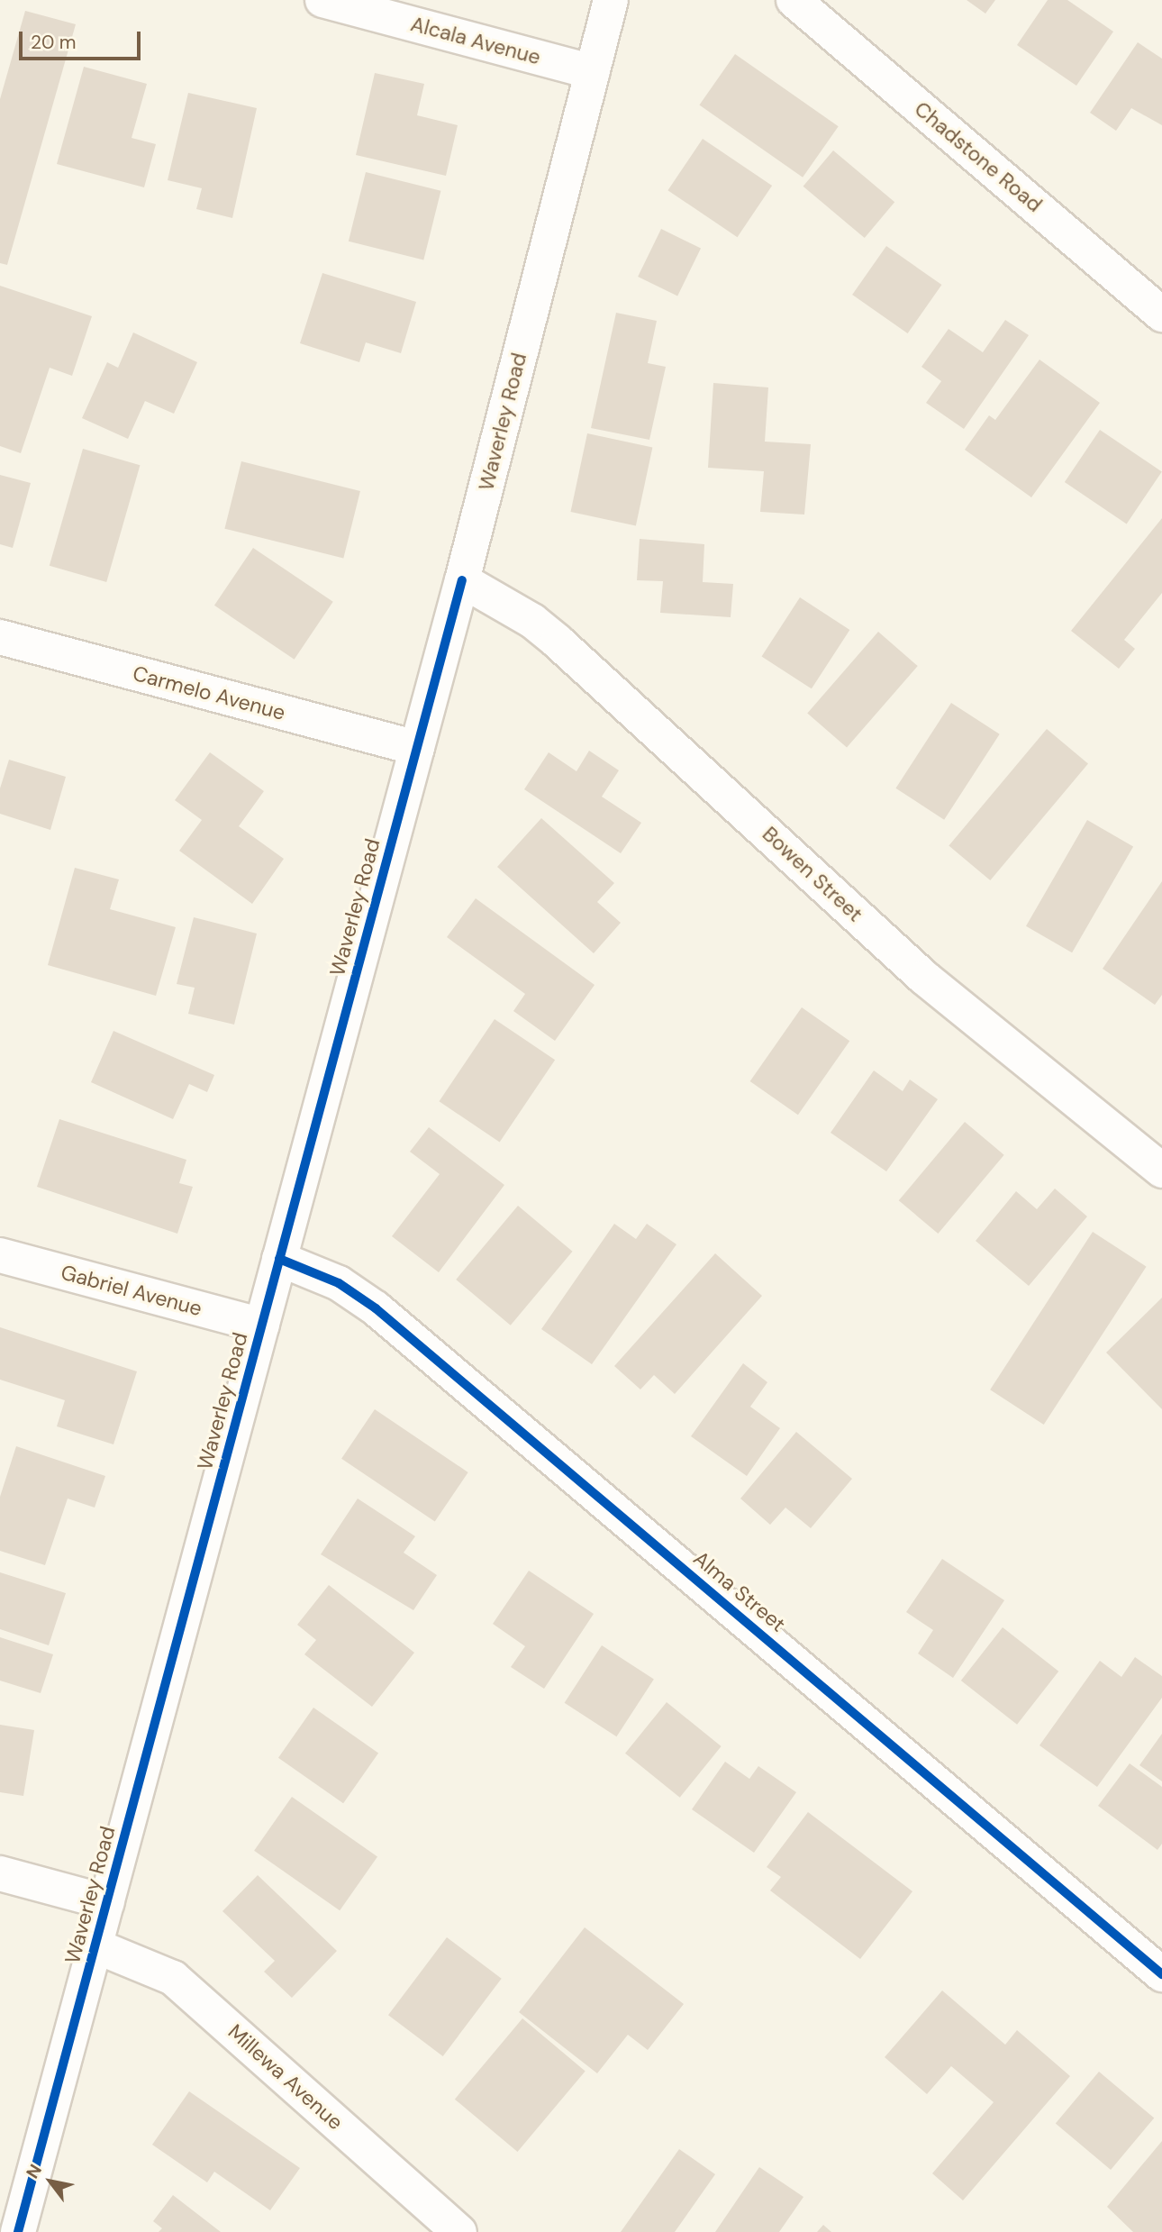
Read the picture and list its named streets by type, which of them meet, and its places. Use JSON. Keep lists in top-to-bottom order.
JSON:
{
  "streets": {
    "street": [
      "Alcala Avenue",
      "Chadstone Road",
      "Waverley Road",
      "Carmelo Avenue",
      "Bowen Street",
      "Gabriel Avenue",
      "Alma Street",
      "Millewa Avenue"
    ]
  },
  "crossings": [
    ["Alcala Avenue", "Waverley Road"],
    ["Waverley Road", "Carmelo Avenue"],
    ["Waverley Road", "Bowen Street"],
    ["Waverley Road", "Gabriel Avenue"],
    ["Waverley Road", "Alma Street"],
    ["Waverley Road", "Millewa Avenue"]
  ],
  "scale_bar": "20 m",
  "north": "top left"
}
